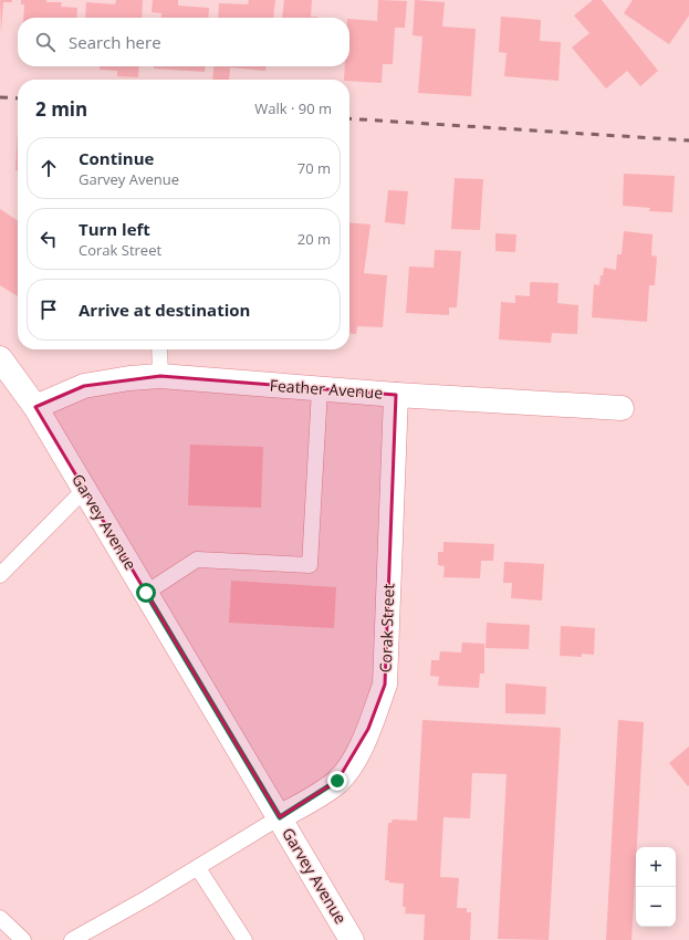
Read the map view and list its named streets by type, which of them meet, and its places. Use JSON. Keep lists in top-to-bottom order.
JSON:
{
  "streets": {
    "street": ["Feather Avenue", "Garvey Avenue", "Corak Street"]
  },
  "crossings": [
    ["Feather Avenue", "Garvey Avenue"],
    ["Feather Avenue", "Corak Street"],
    ["Garvey Avenue", "Corak Street"]
  ],
  "page": {
    "search": "Search here",
    "heading": ["2 min", "Walk · 90 m"],
    "list": [
      ["Continue", "Garvey Avenue", "70 m"],
      ["Turn left", "Corak Street", "20 m"],
      "Arrive at destination"
    ],
    "map_buttons": ["+", "−"]
  }
}
